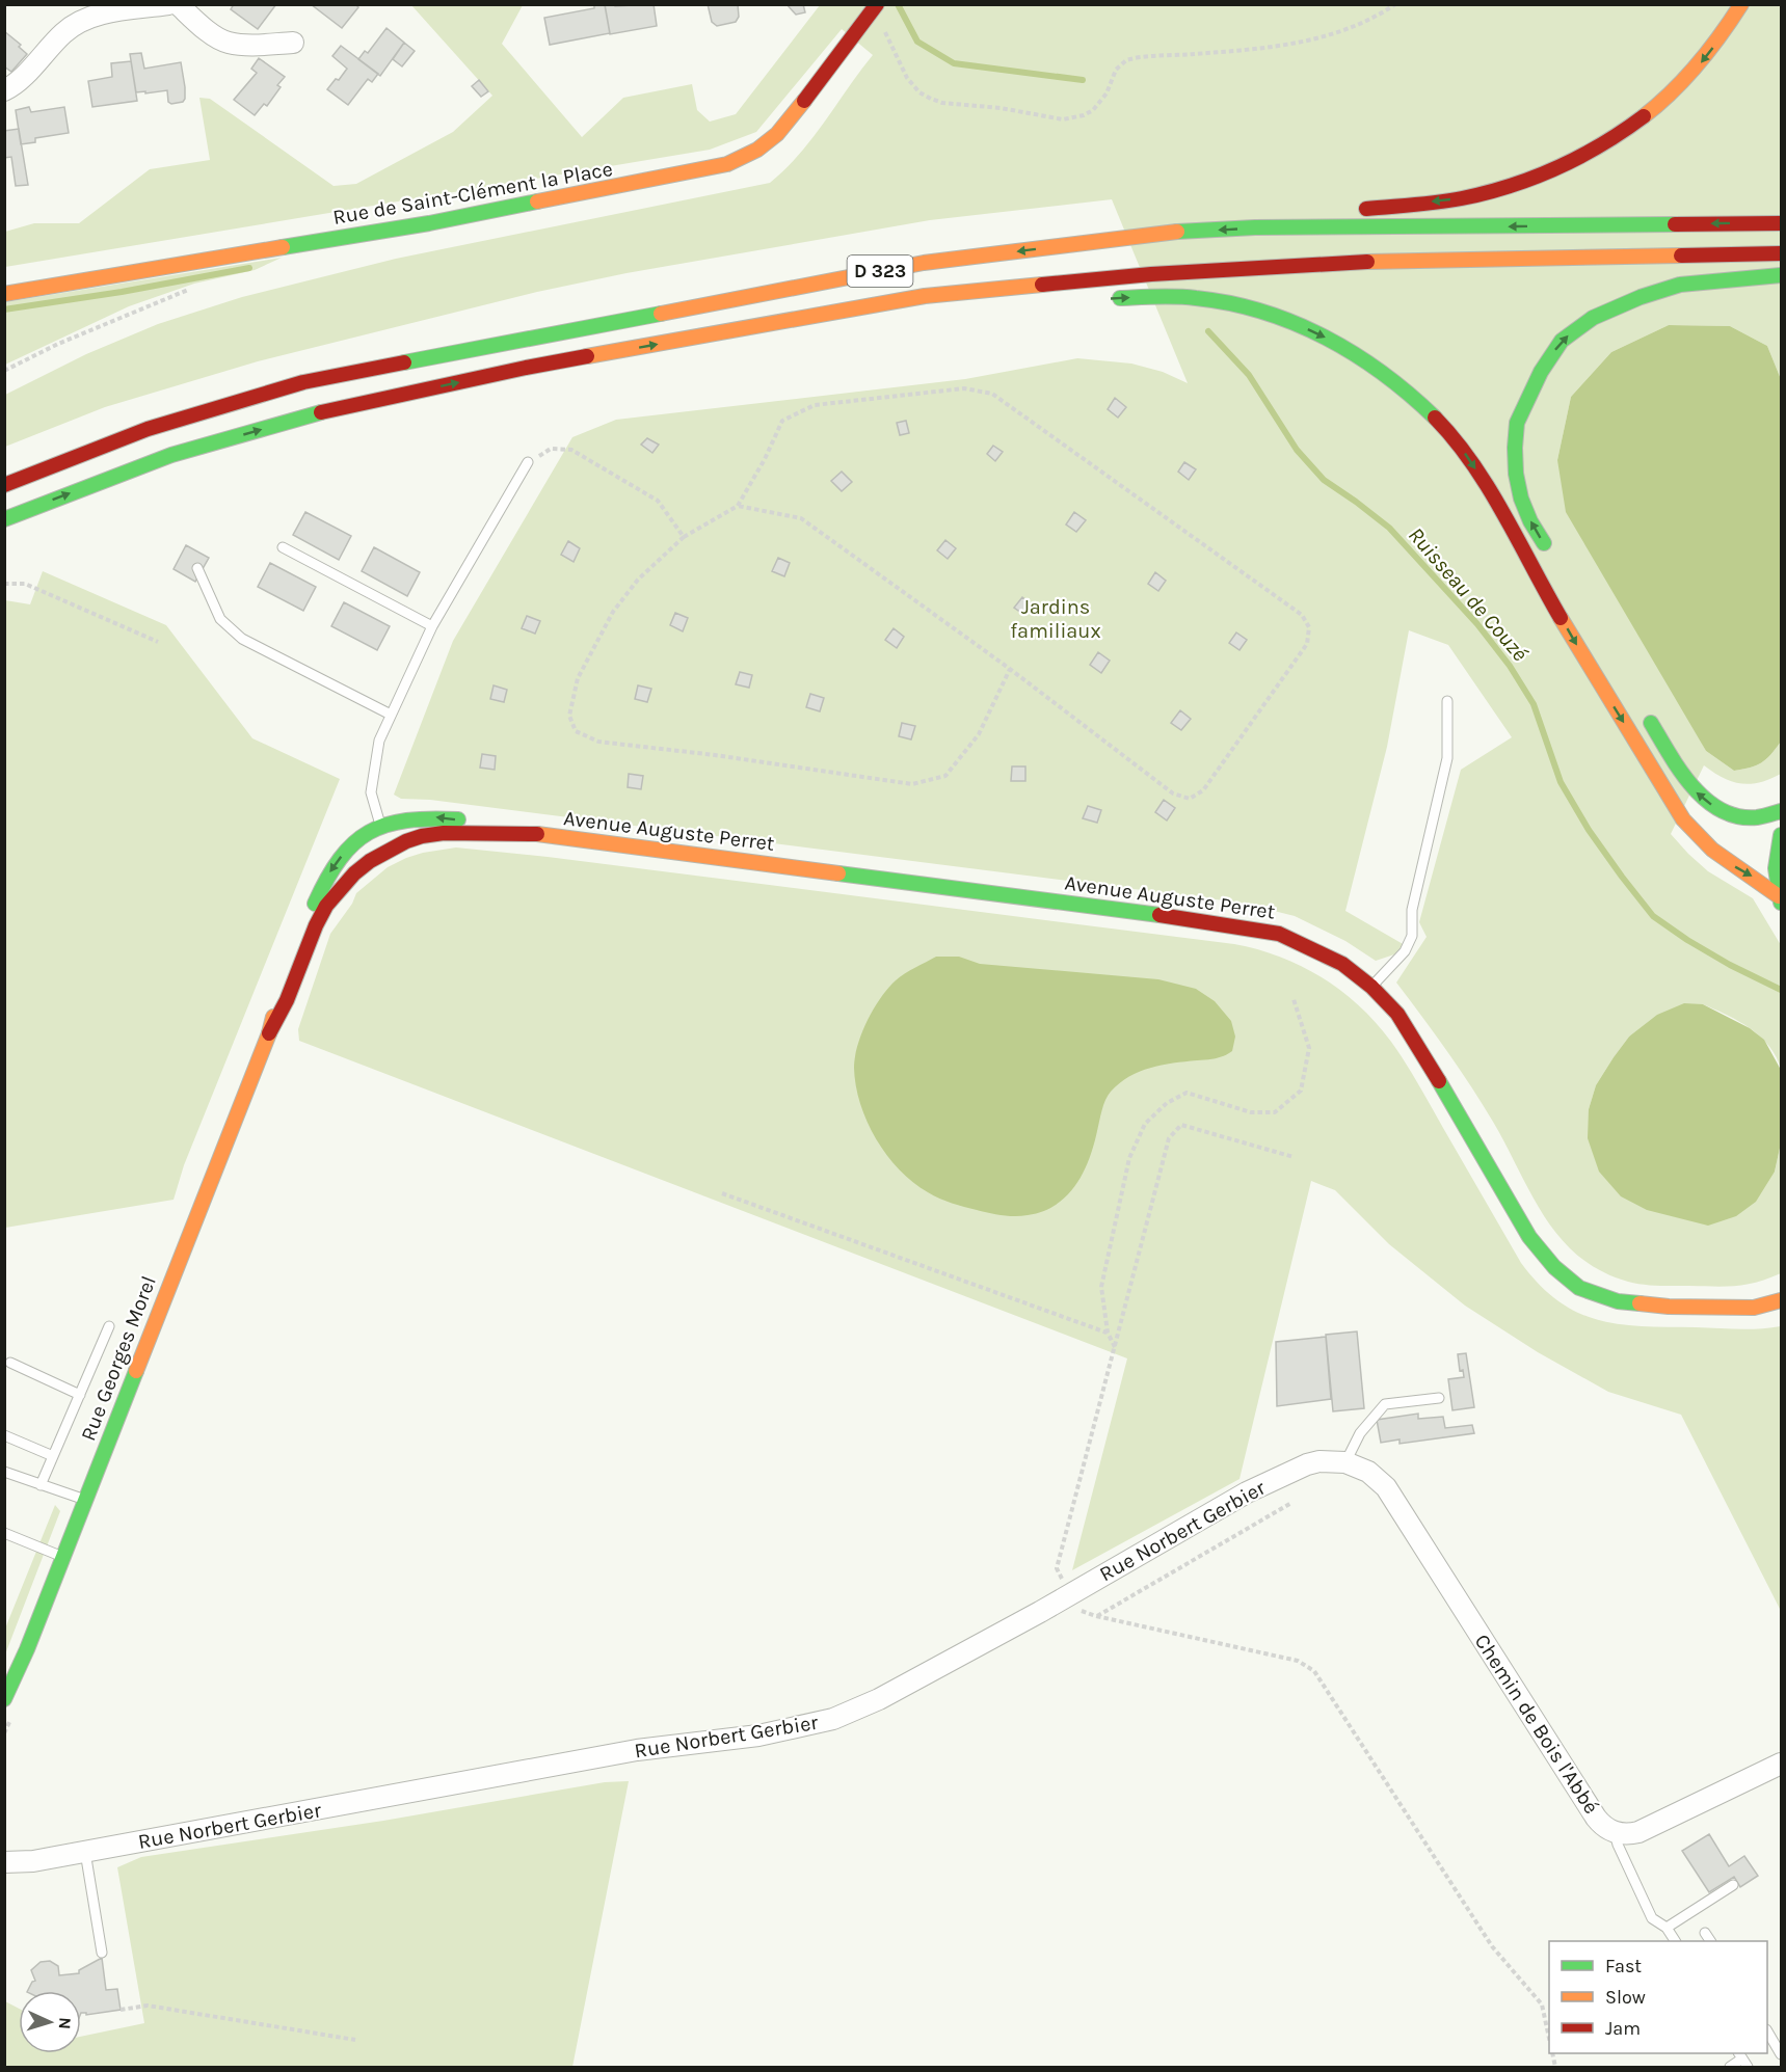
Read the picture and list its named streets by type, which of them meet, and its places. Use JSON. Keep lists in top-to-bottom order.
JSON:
{
  "streets": {
    "main road": [
      "Rue de Saint-Clément la Place",
      "D 323",
      "Avenue Auguste Perret",
      "Rue Georges Morel"
    ],
    "street": ["Rue Norbert Gerbier", "Chemin de Bois l'Abbé"]
  },
  "crossings": [
    ["Avenue Auguste Perret", "Rue Georges Morel"],
    ["Rue Norbert Gerbier", "Chemin de Bois l'Abbé"]
  ],
  "water": ["Ruisseau de Couzé"],
  "parks": ["Jardins familiaux"],
  "legend": ["Fast", "Slow", "Jam"],
  "north": "right"
}
